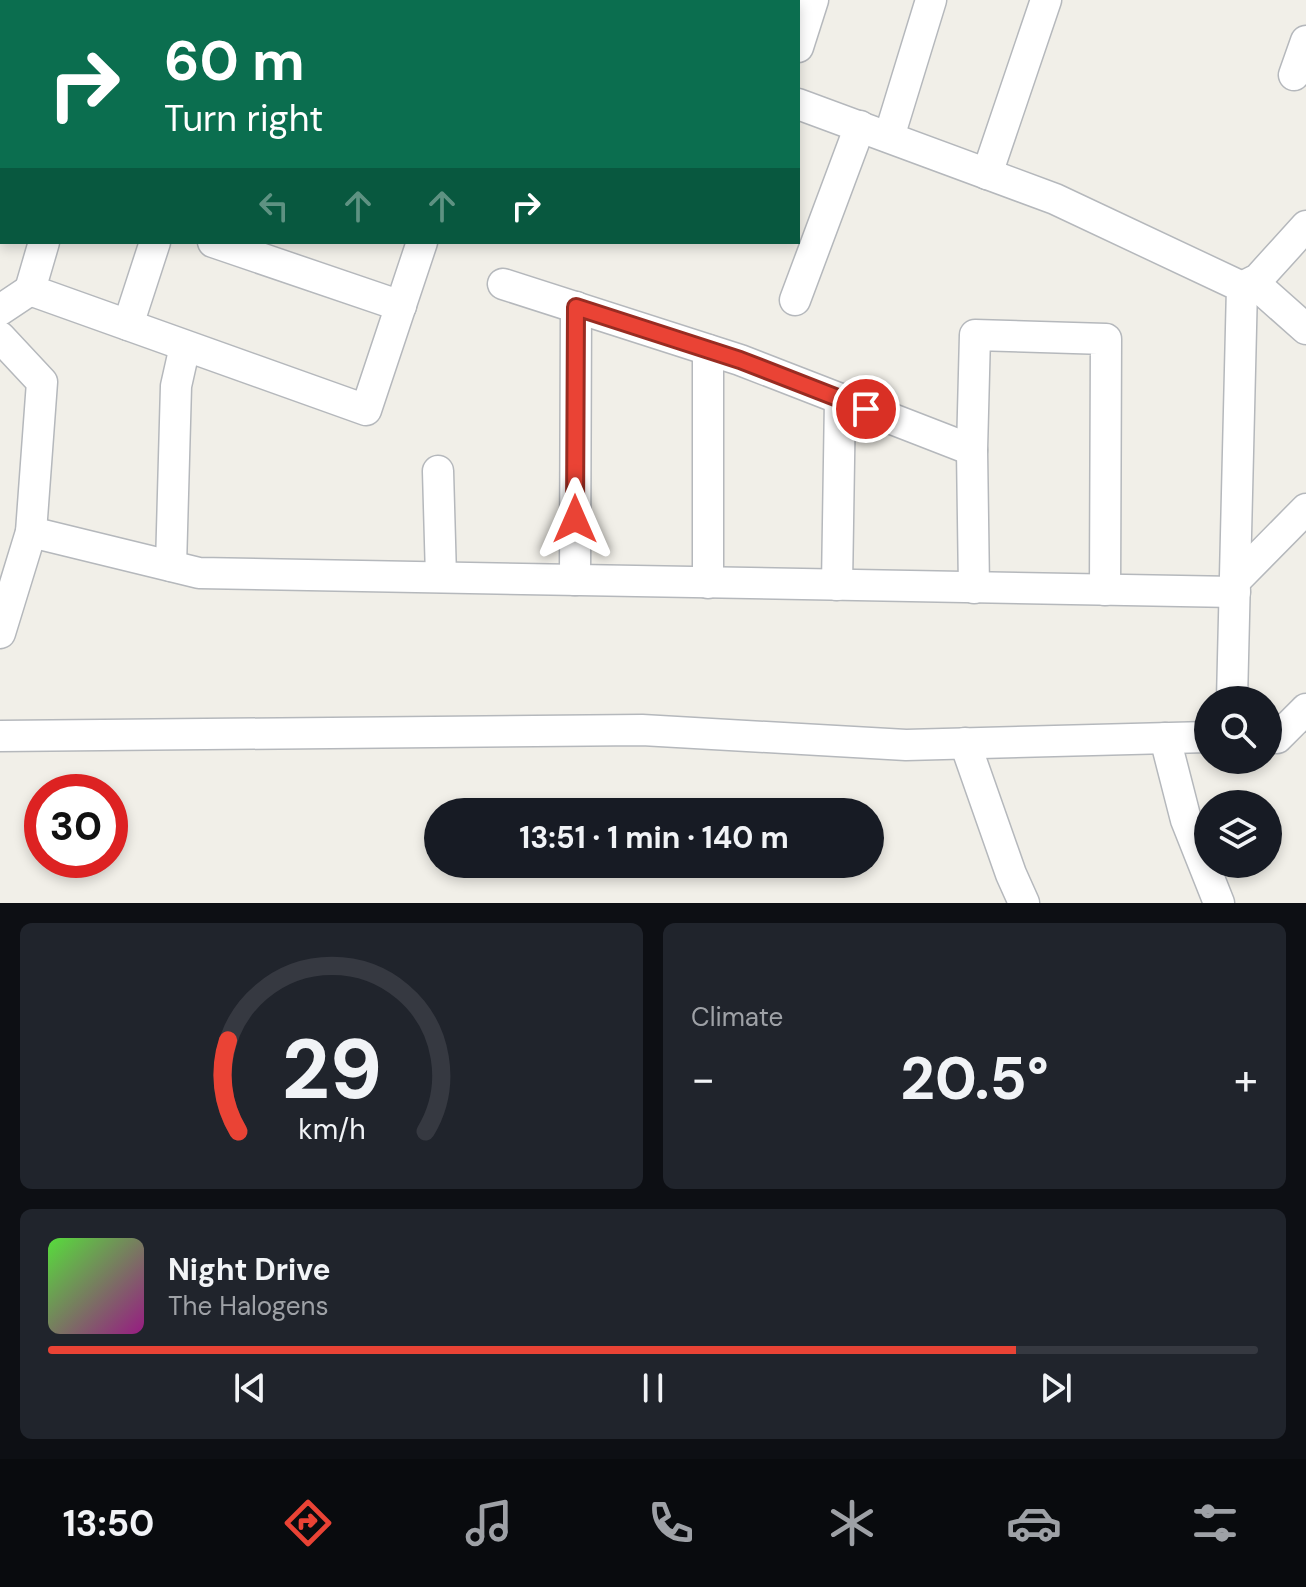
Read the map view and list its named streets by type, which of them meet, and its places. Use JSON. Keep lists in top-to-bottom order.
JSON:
{
  "page": {
    "turn": ["60 m", "Turn right"],
    "limit": "30",
    "trip": "13:51 · 1 min · 140 m",
    "tile": "Climate",
    "heat": ["−", "20.5°", "+"],
    "song": ["Night Drive", "The Halogens"],
    "tabs": "13:50",
    "gauge": ["29", "km/h"]
  }
}
